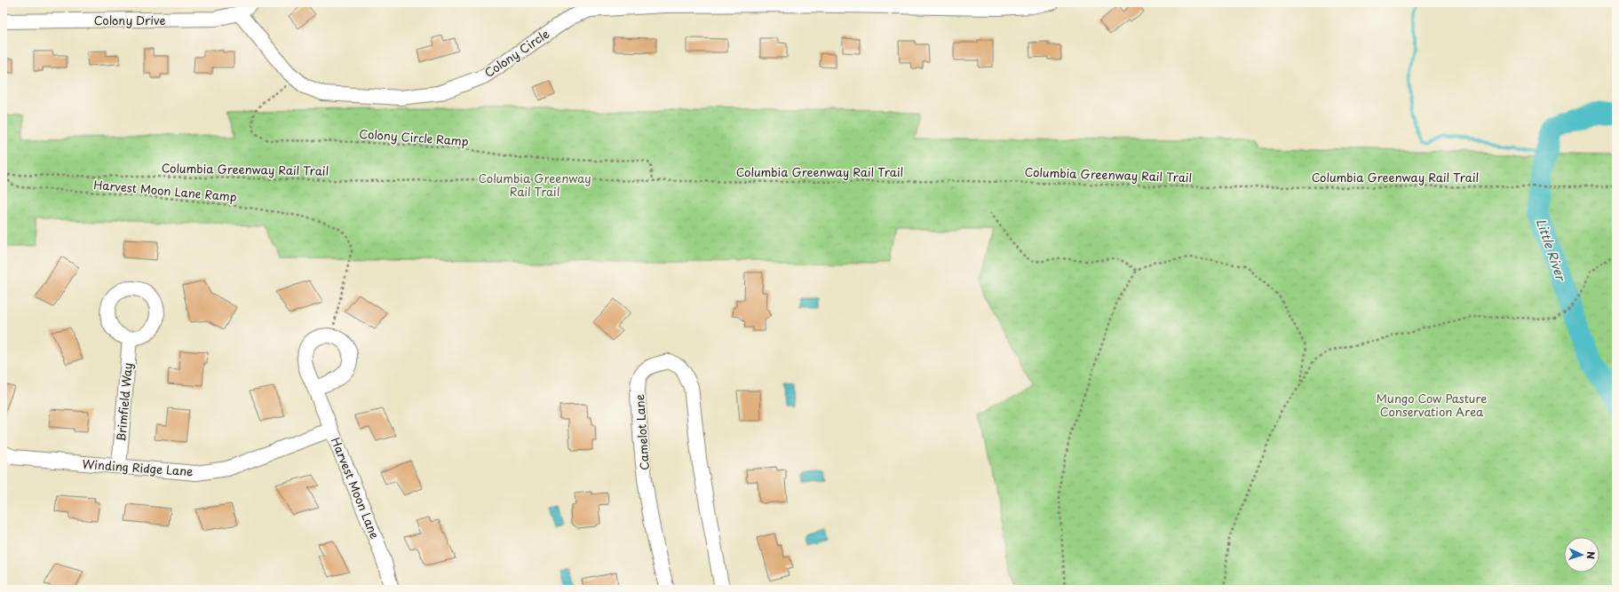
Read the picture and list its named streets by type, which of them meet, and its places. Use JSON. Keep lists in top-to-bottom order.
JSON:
{
  "streets": {
    "street": [
      "Colony Drive",
      "Colony Circle",
      "Brimfield Way",
      "Camelot Lane",
      "Winding Ridge Lane",
      "Harvest Moon Lane"
    ],
    "path": ["Colony Circle Ramp", "Columbia Greenway Rail Trail", "Harvest Moon Lane Ramp"]
  },
  "crossings": [
    ["Colony Drive", "Colony Circle"],
    ["Colony Circle", "Colony Circle Ramp"],
    ["Colony Circle Ramp", "Columbia Greenway Rail Trail"],
    ["Columbia Greenway Rail Trail", "Harvest Moon Lane Ramp"],
    ["Harvest Moon Lane Ramp", "Harvest Moon Lane"],
    ["Brimfield Way", "Winding Ridge Lane"],
    ["Winding Ridge Lane", "Harvest Moon Lane"]
  ],
  "water": ["Little River"],
  "parks": ["Columbia Greenway Rail Trail", "Mungo Cow Pasture Conservation Area"],
  "north": "right"
}
